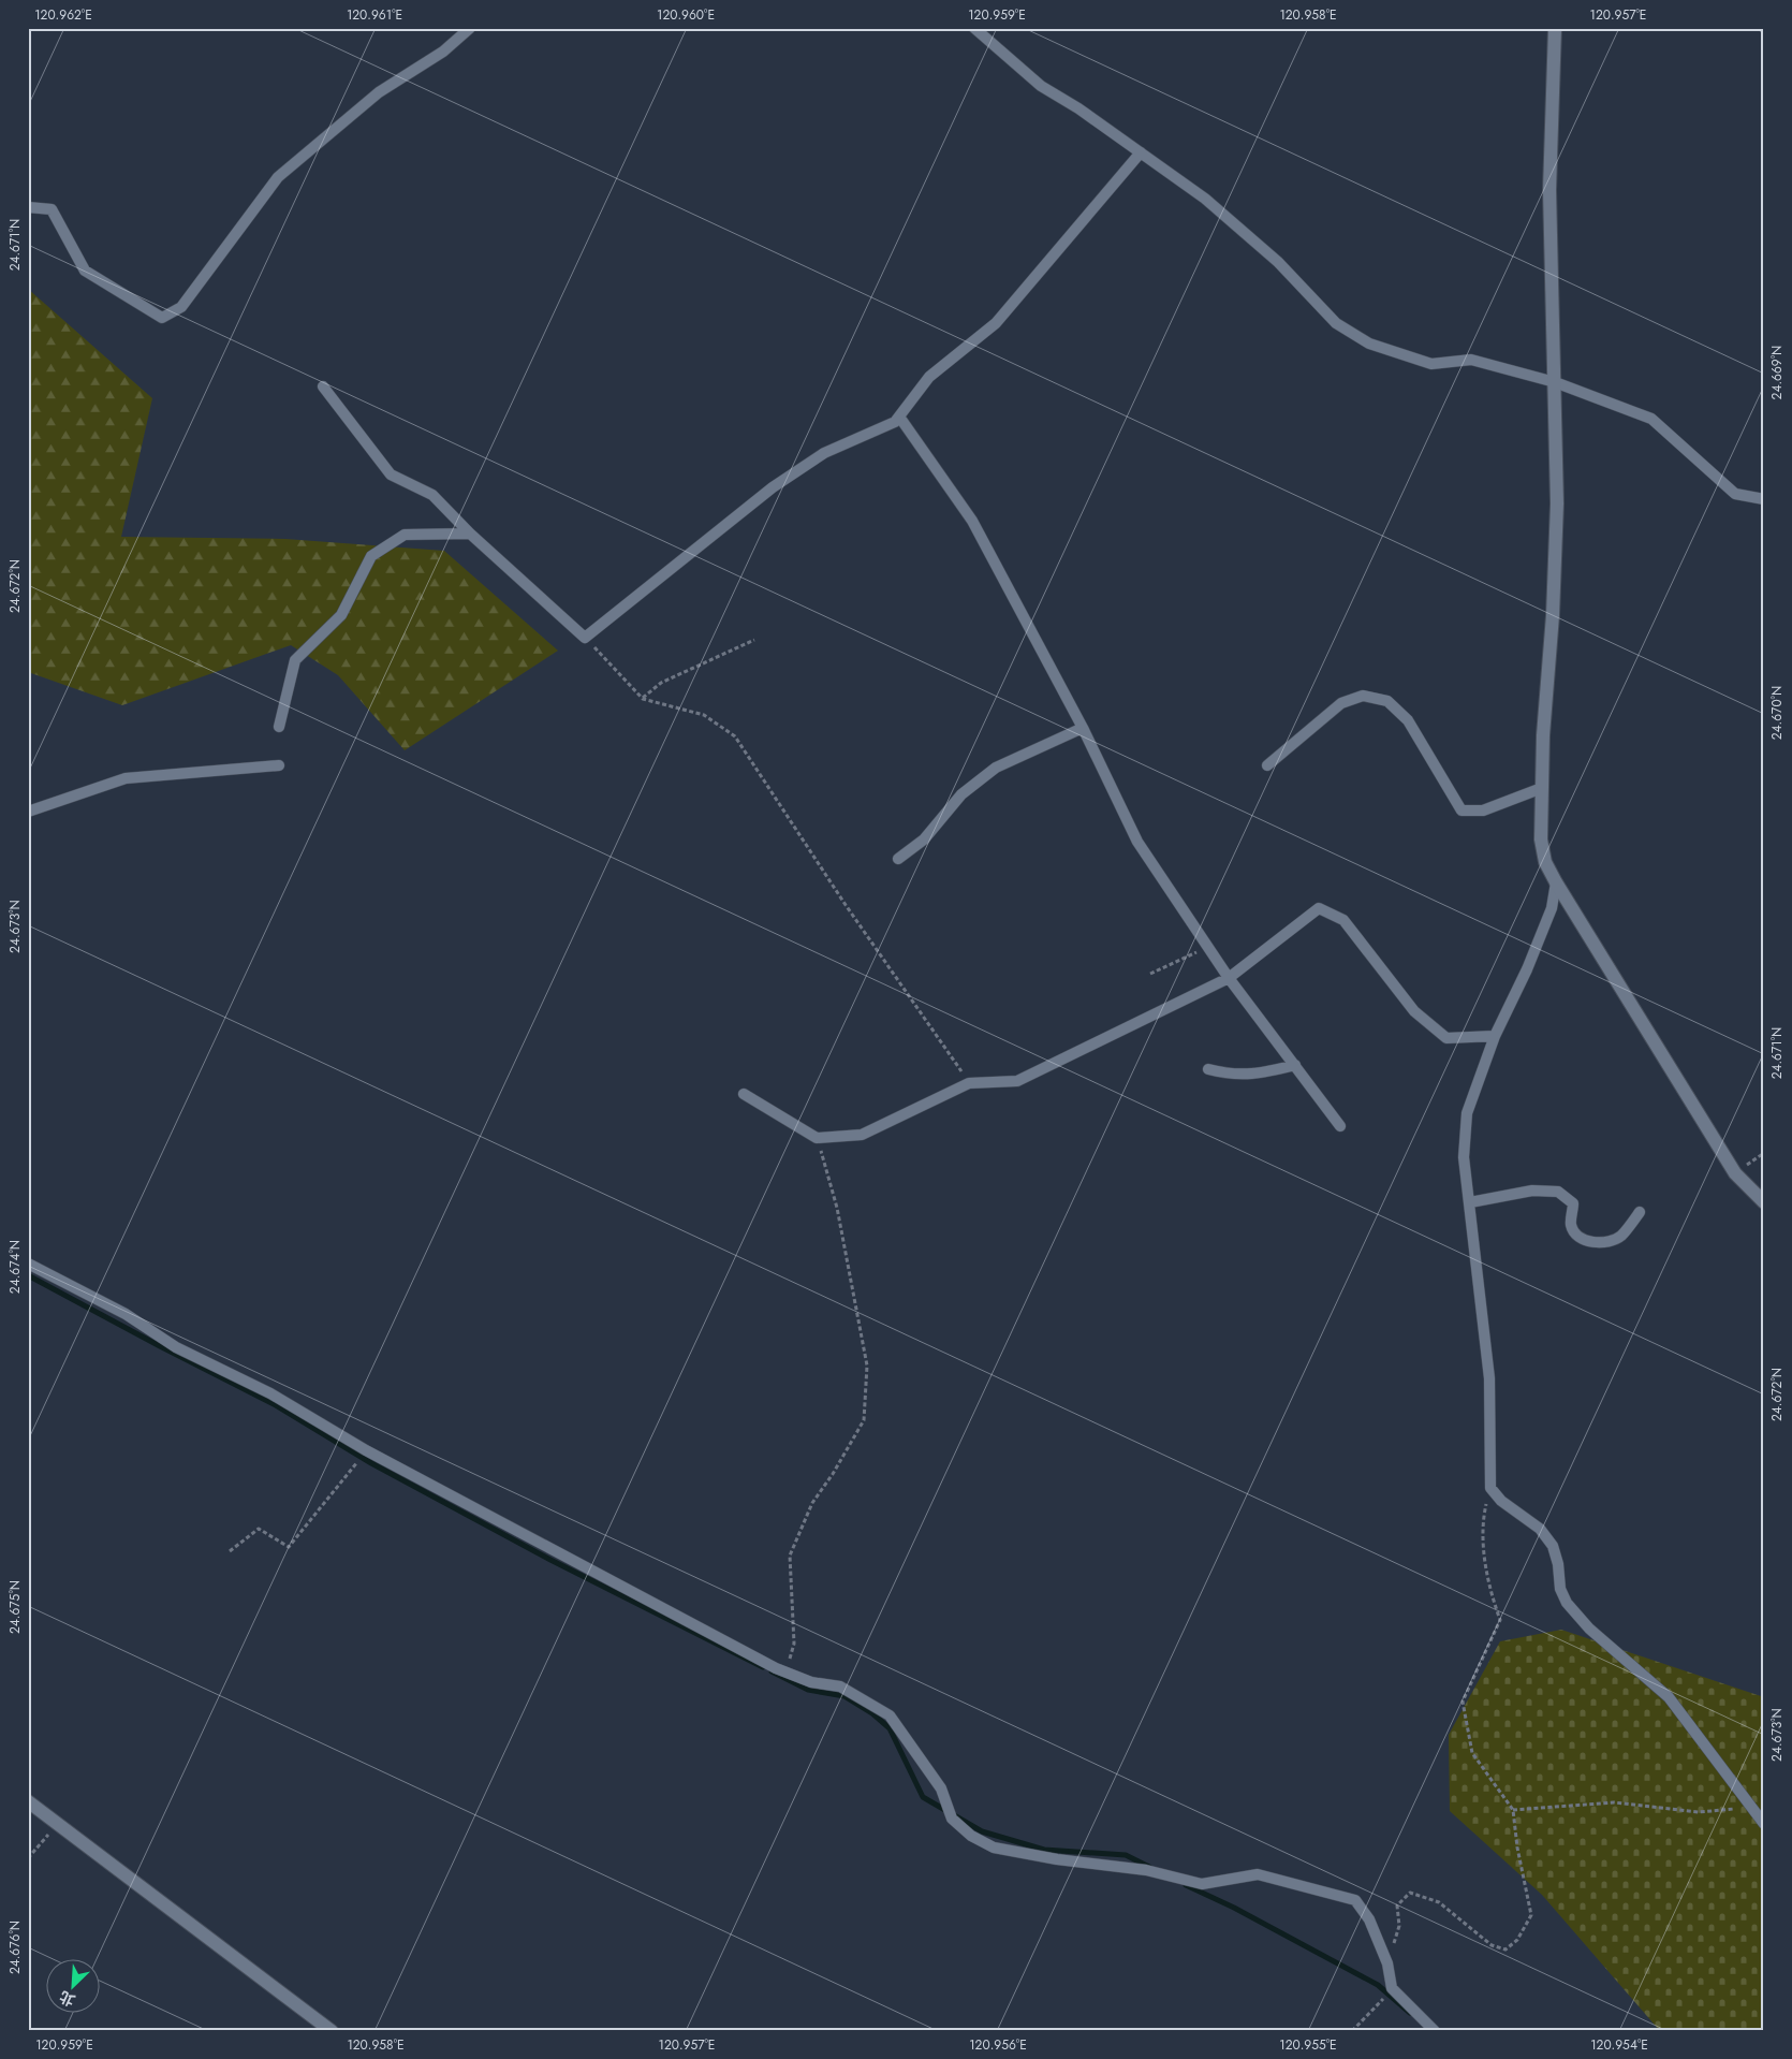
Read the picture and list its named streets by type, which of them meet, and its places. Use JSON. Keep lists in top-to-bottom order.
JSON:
{
  "north": "bottom left",
  "coordinates": [
    "120.962°E",
    "120.961°E",
    "120.960°E",
    "120.959°E",
    "120.958°E",
    "120.957°E",
    "24.671°N",
    "24.669°N",
    "24.672°N",
    "24.670°N",
    "24.673°N",
    "24.674°N",
    "24.675°N",
    "24.676°N",
    "120.956°E",
    "120.955°E",
    "120.954°E"
  ]
}
